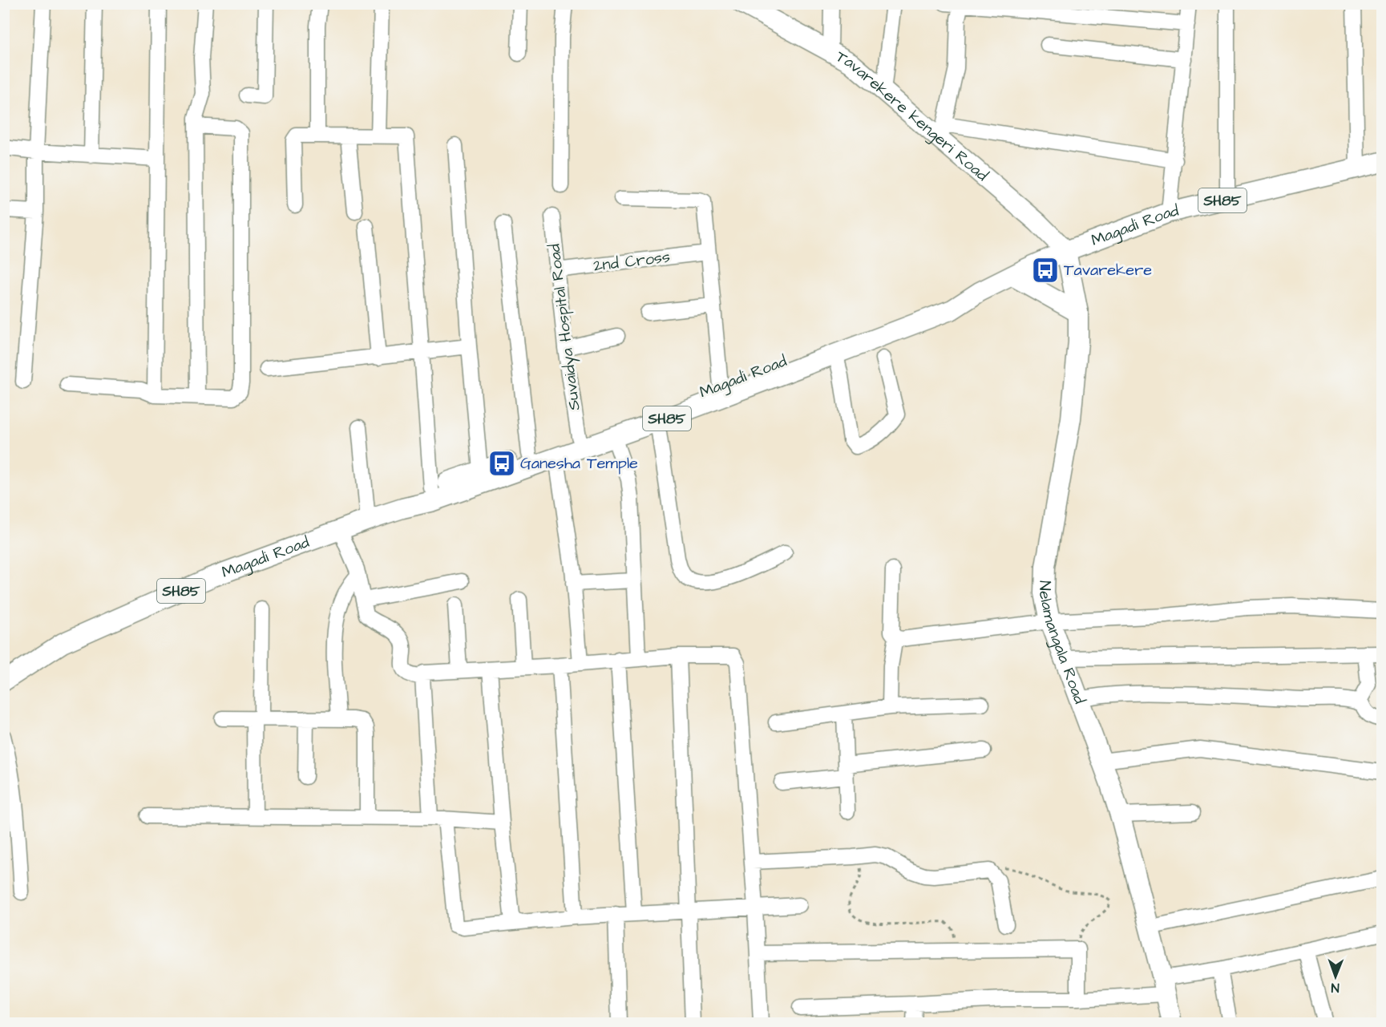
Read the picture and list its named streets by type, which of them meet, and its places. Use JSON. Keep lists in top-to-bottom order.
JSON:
{
  "streets": {
    "main road": [
      "Tavarekere kengeri Road",
      "SH85",
      "Magadi Road",
      "Nelamangala Road"
    ],
    "street": ["2nd Cross", "Suvaidya Hospital Road"]
  },
  "crossings": [
    ["Tavarekere kengeri Road", "Magadi Road"],
    ["Tavarekere kengeri Road", "Nelamangala Road"],
    ["Magadi Road", "Suvaidya Hospital Road"],
    ["Magadi Road", "Nelamangala Road"],
    ["2nd Cross", "Suvaidya Hospital Road"]
  ],
  "places": {
    "bus stop": ["Tavarekere", "Ganesha Temple"]
  },
  "north": "bottom"
}
